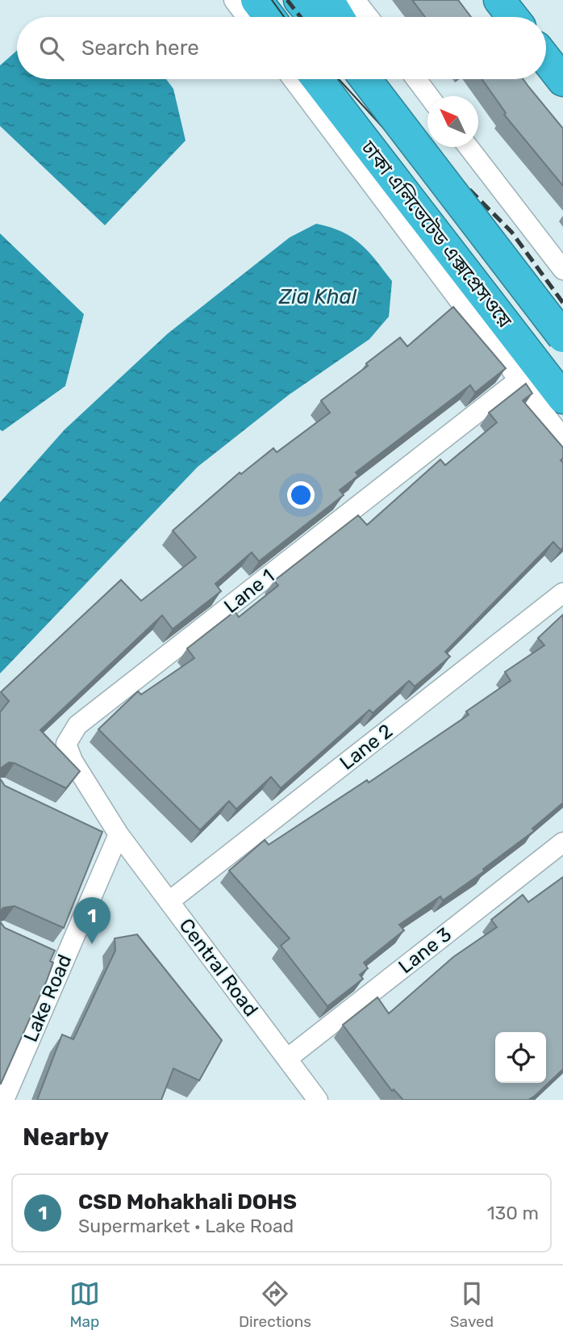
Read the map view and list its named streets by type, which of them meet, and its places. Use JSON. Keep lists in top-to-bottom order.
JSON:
{
  "streets": {
    "highway": ["ঢাকা এলিভেটেড এক্সপ্রেসওয়ে"],
    "street": [
      "Lane 1",
      "Lane 2",
      "Lane 3",
      "Central Road",
      "Lake Road"
    ]
  },
  "crossings": [
    ["Lane 1", "Central Road"],
    ["Lane 1", "Lake Road"],
    ["Lane 2", "Central Road"],
    ["Lane 3", "Central Road"],
    ["Central Road", "Lake Road"]
  ],
  "water": ["Zia Khal"],
  "north": "top left",
  "page": {
    "search": "Search here",
    "pins": "1",
    "heading": "Nearby",
    "list": [
      {
        "mark": "1",
        "name": "CSD Mohakhali DOHS",
        "note": "Supermarket · Lake Road",
        "value": "130 m"
      }
    ],
    "nav": ["Map", "Directions", "Saved"]
  }
}
